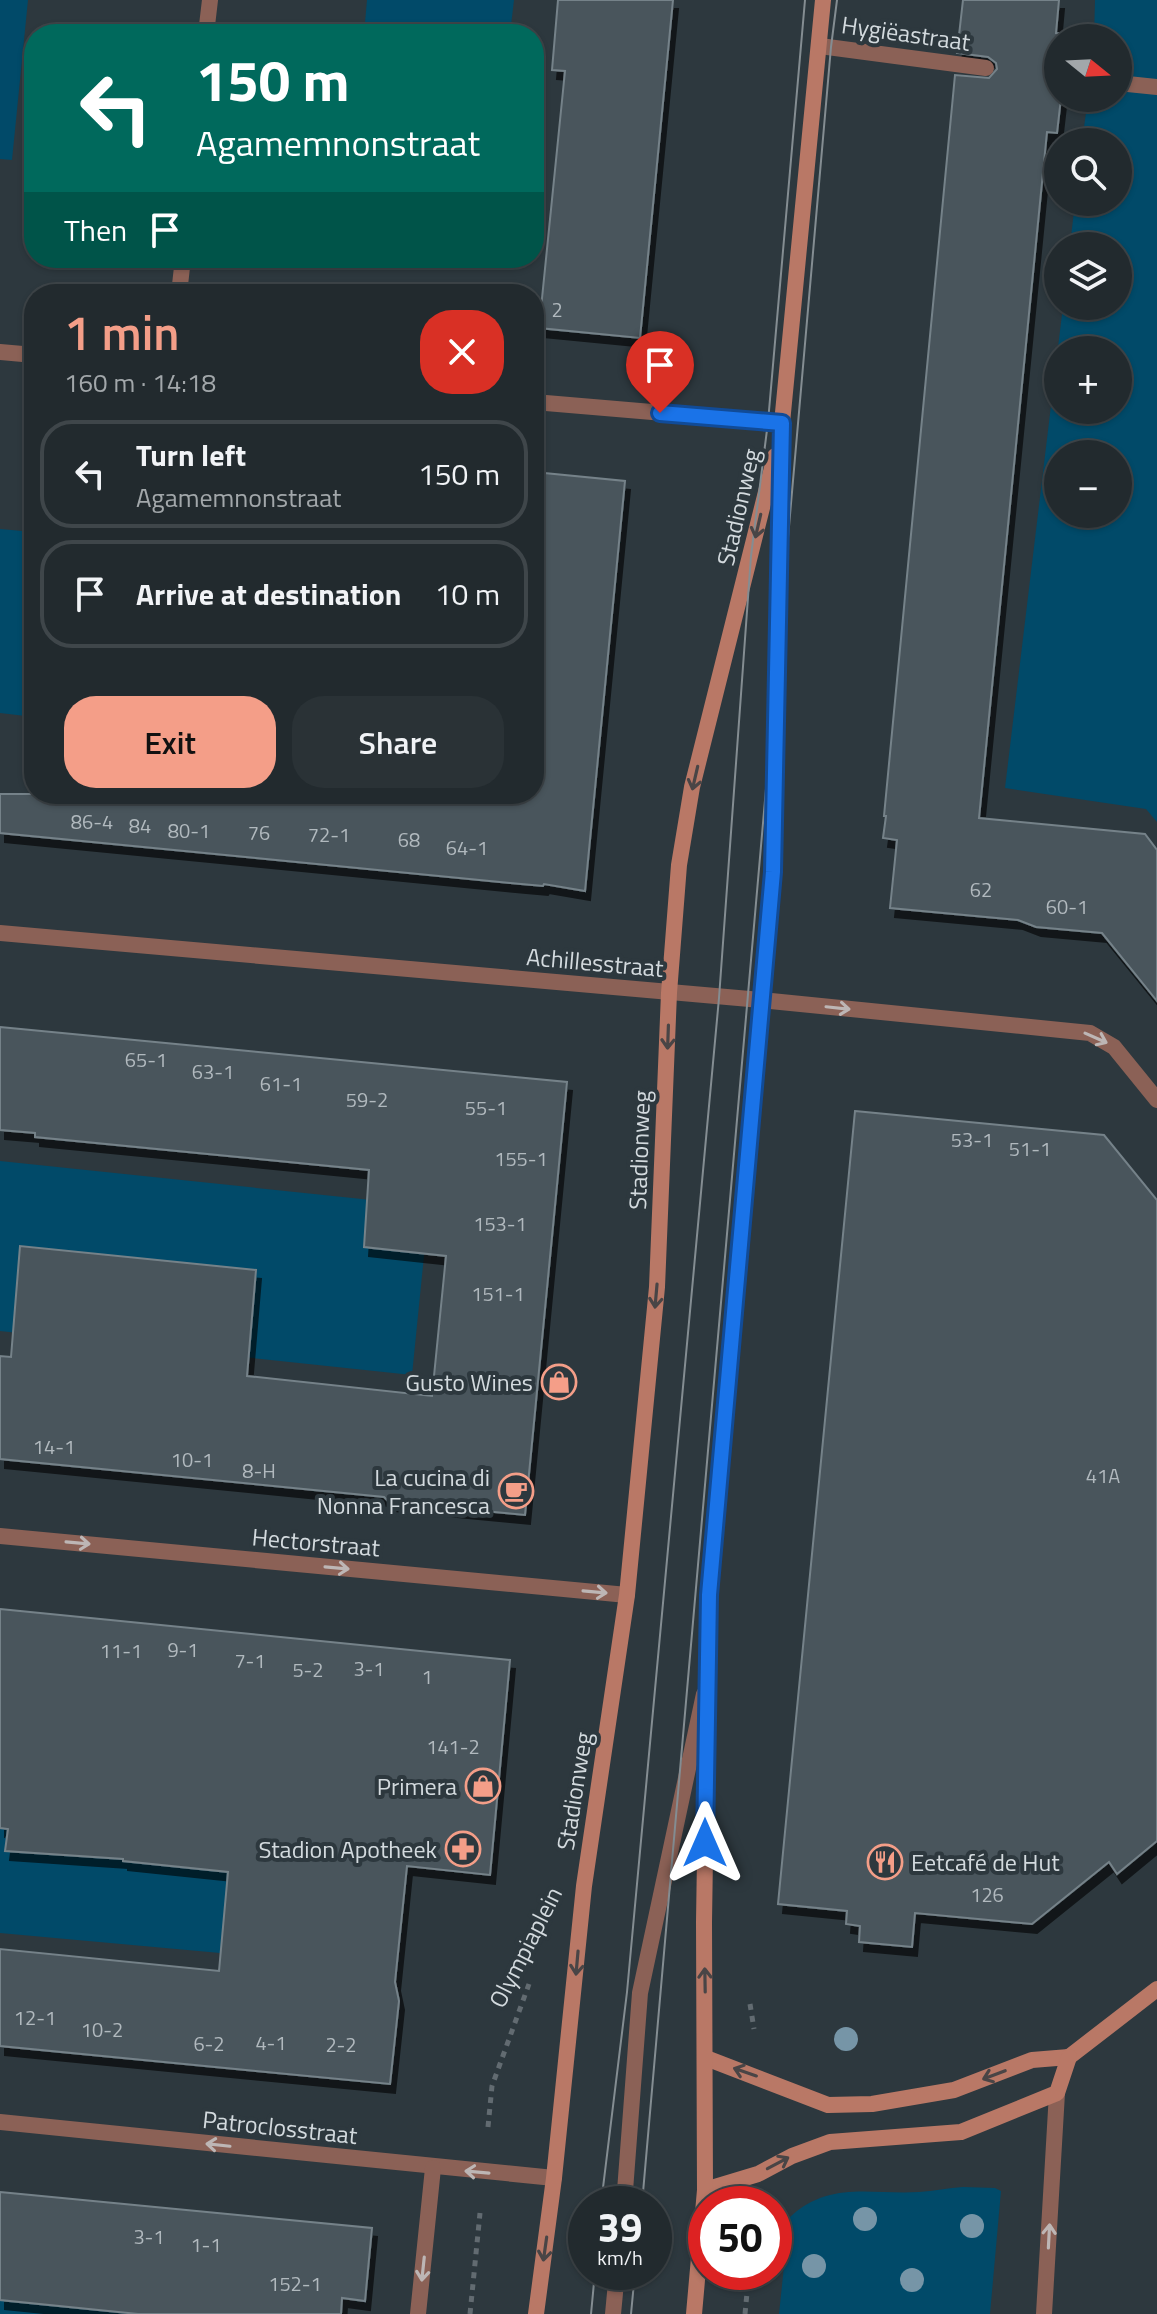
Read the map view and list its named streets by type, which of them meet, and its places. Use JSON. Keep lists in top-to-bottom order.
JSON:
{
  "streets": {
    "main road": ["Stadionweg", "Olympiaplein"],
    "street": [
      "Hygiëastraat",
      "Achillesstraat",
      "Hectorstraat",
      "Patroclosstraat"
    ]
  },
  "crossings": [
    ["Hygiëastraat", "Stadionweg"],
    ["Stadionweg", "Achillesstraat"],
    ["Stadionweg", "Hectorstraat"],
    ["Stadionweg", "Olympiaplein"],
    ["Olympiaplein", "Patroclosstraat"]
  ],
  "one_way": ["Hectorstraat", "Olympiaplein", "Patroclosstraat"],
  "places": {
    "shop": ["Gusto Wines", "Primera"],
    "cafe": ["La cucina di Nonna Francesca"],
    "pharmacy": ["Stadion Apotheek"],
    "restaurant": ["Eetcafé de Hut"]
  },
  "house_numbers": [
    "2",
    "86-4",
    "84",
    "80-1",
    "76",
    "72-1",
    "68",
    "64-1",
    "62",
    "60-1",
    "65-1",
    "63-1",
    "61-1",
    "59-2",
    "55-1",
    "53-1",
    "51-1",
    "155-1",
    "153-1",
    "151-1",
    "14-1",
    "10-1",
    "8-H",
    "41A",
    "9-1",
    "11-1",
    "7-1",
    "3-1",
    "5-2",
    "1",
    "141-2",
    "126",
    "12-1",
    "10-2",
    "4-1",
    "6-2",
    "2-2",
    "3-1",
    "1-1",
    "152-1"
  ],
  "north": "right",
  "page": {
    "map_buttons": ["+", "−"],
    "turn": ["150 m", "Agamemnonstraat"],
    "then": "Then",
    "heading": ["1 min", "160 m · 14:18"],
    "list": [
      {
        "name": "Turn left",
        "note": "Agamemnonstraat",
        "value": "150 m"
      },
      {
        "name": "Arrive at destination",
        "value": "10 m"
      }
    ],
    "buttons": ["Exit", "Share"],
    "speed": "39 km/h",
    "limit": "50"
  }
}
